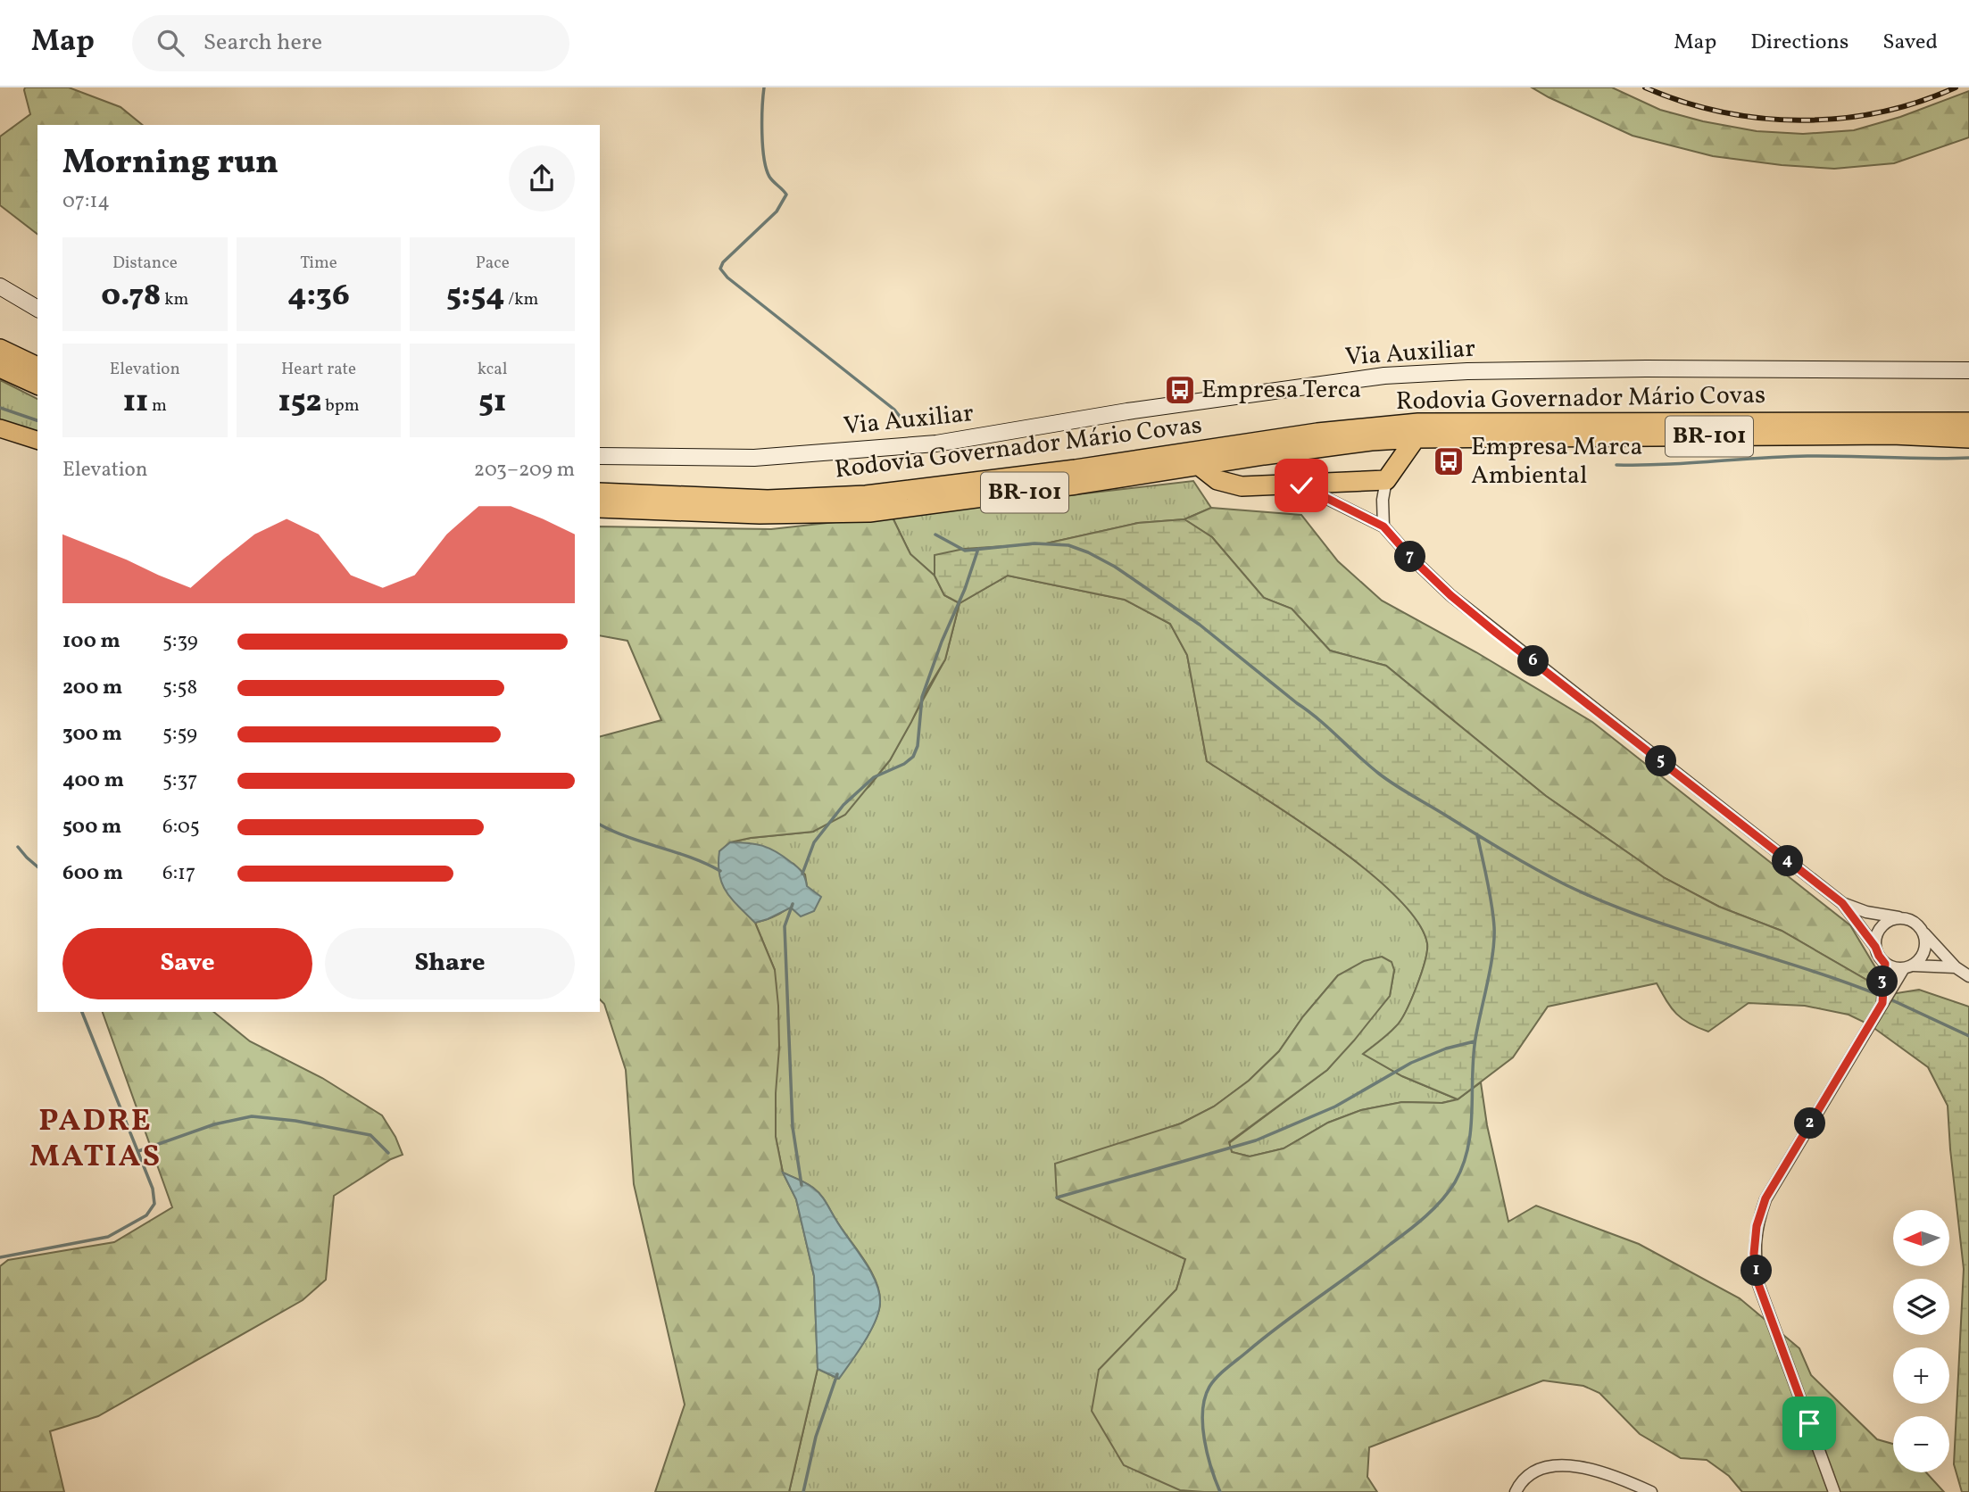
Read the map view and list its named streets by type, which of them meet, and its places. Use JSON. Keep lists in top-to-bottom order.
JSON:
{
  "streets": {
    "highway": ["Rodovia Governador Mário Covas", "BR-101"],
    "street": ["Via Auxiliar"]
  },
  "districts": ["PADRE MATIAS"],
  "places": {
    "bus stop": ["Empresa Terca", "Empresa Marca Ambiental"]
  },
  "north": "left",
  "page": {
    "header": "Map",
    "search": "Search here",
    "nav": ["Map", "Directions", "Saved"],
    "heading": ["Morning run", "07:14"],
    "stats": [
      ["Distance", "0.78 km"],
      ["Time", "4:36"],
      ["Pace", "5:54 /km"],
      ["Elevation", "11 m"],
      ["Heart rate", "152 bpm"],
      ["kcal", "51"]
    ],
    "chart": ["Elevation", "203–209 m"],
    "pins": [
      "7",
      "6",
      "5",
      "4",
      "3",
      "2",
      "1"
    ],
    "list": [
      {
        "name": "100 m",
        "note": "5:39"
      },
      {
        "name": "200 m",
        "note": "5:58"
      },
      {
        "name": "300 m",
        "note": "5:59"
      },
      {
        "name": "400 m",
        "note": "5:37"
      },
      {
        "name": "500 m",
        "note": "6:05"
      },
      {
        "name": "600 m",
        "note": "6:17"
      }
    ],
    "buttons": ["Save", "Share"],
    "map_buttons": ["+", "−"]
  }
}
